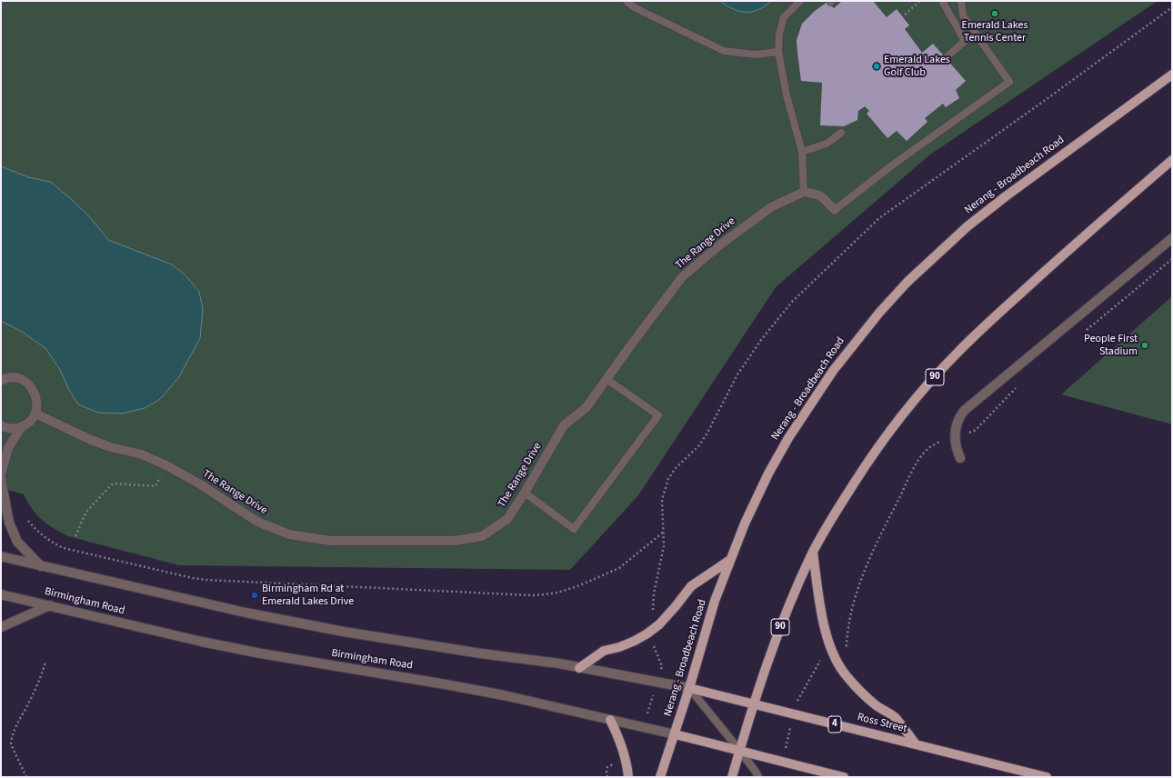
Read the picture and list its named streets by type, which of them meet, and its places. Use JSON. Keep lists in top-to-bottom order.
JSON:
{
  "streets": {
    "main road": [
      "Nerang - Broadbeach Road",
      "90",
      "Birmingham Road",
      "Ross Street",
      "4"
    ],
    "street": ["The Range Drive"]
  },
  "crossings": [
    ["Nerang - Broadbeach Road", "Birmingham Road"],
    ["Nerang - Broadbeach Road", "Ross Street"],
    ["90", "Birmingham Road"],
    ["90", "Ross Street"]
  ],
  "places": [
    "Emerald Lakes Tennis Center",
    "Emerald Lakes Golf Club",
    "People First Stadium",
    "Birmingham Rd at Emerald Lakes Drive"
  ]
}
